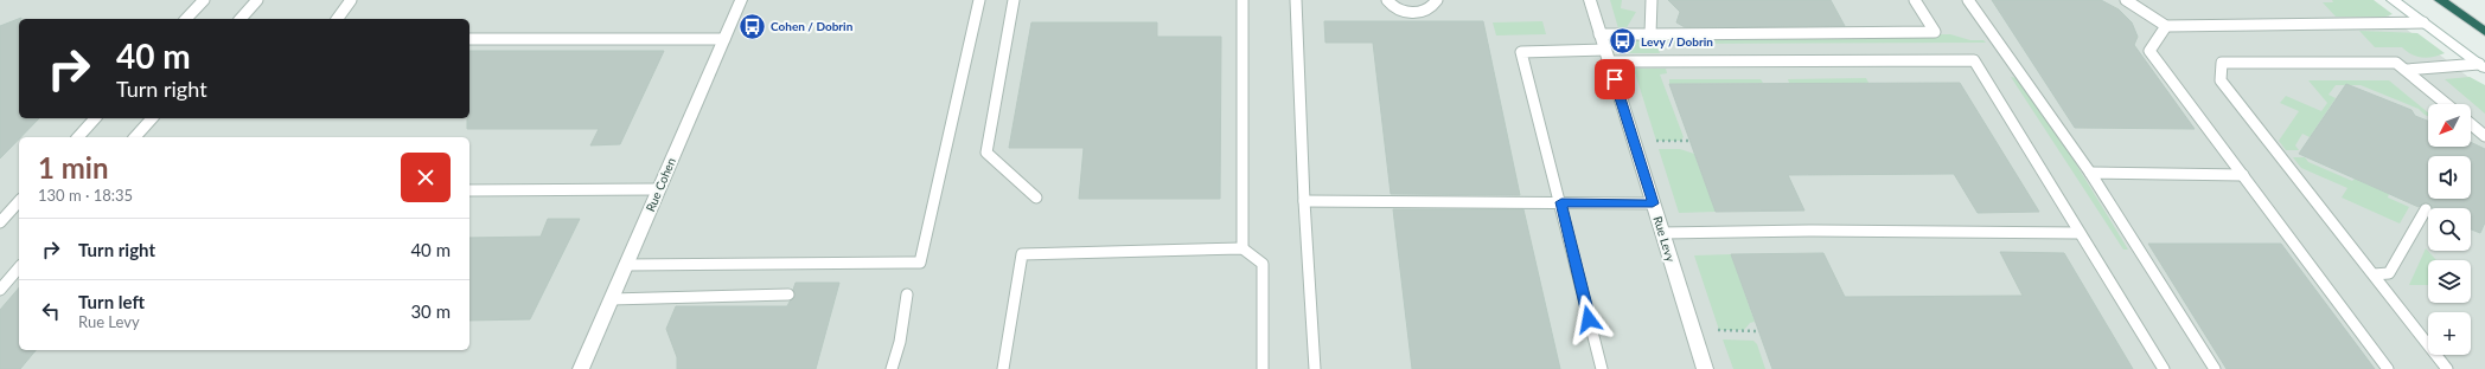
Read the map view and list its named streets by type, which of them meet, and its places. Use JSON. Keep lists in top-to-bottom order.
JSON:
{
  "streets": {
    "street": ["Rue Cohen", "Rue Levy"]
  },
  "places": {
    "bus stop": ["Cohen / Dobrin", "Levy / Dobrin"]
  },
  "north": "bottom left",
  "page": {
    "turn": ["40 m", "Turn right"],
    "map_buttons": "+",
    "heading": ["1 min", "130 m · 18:35"],
    "list": [
      {
        "name": "Turn right",
        "value": "40 m"
      },
      {
        "name": "Turn left",
        "note": "Rue Levy",
        "value": "30 m"
      }
    ]
  }
}
